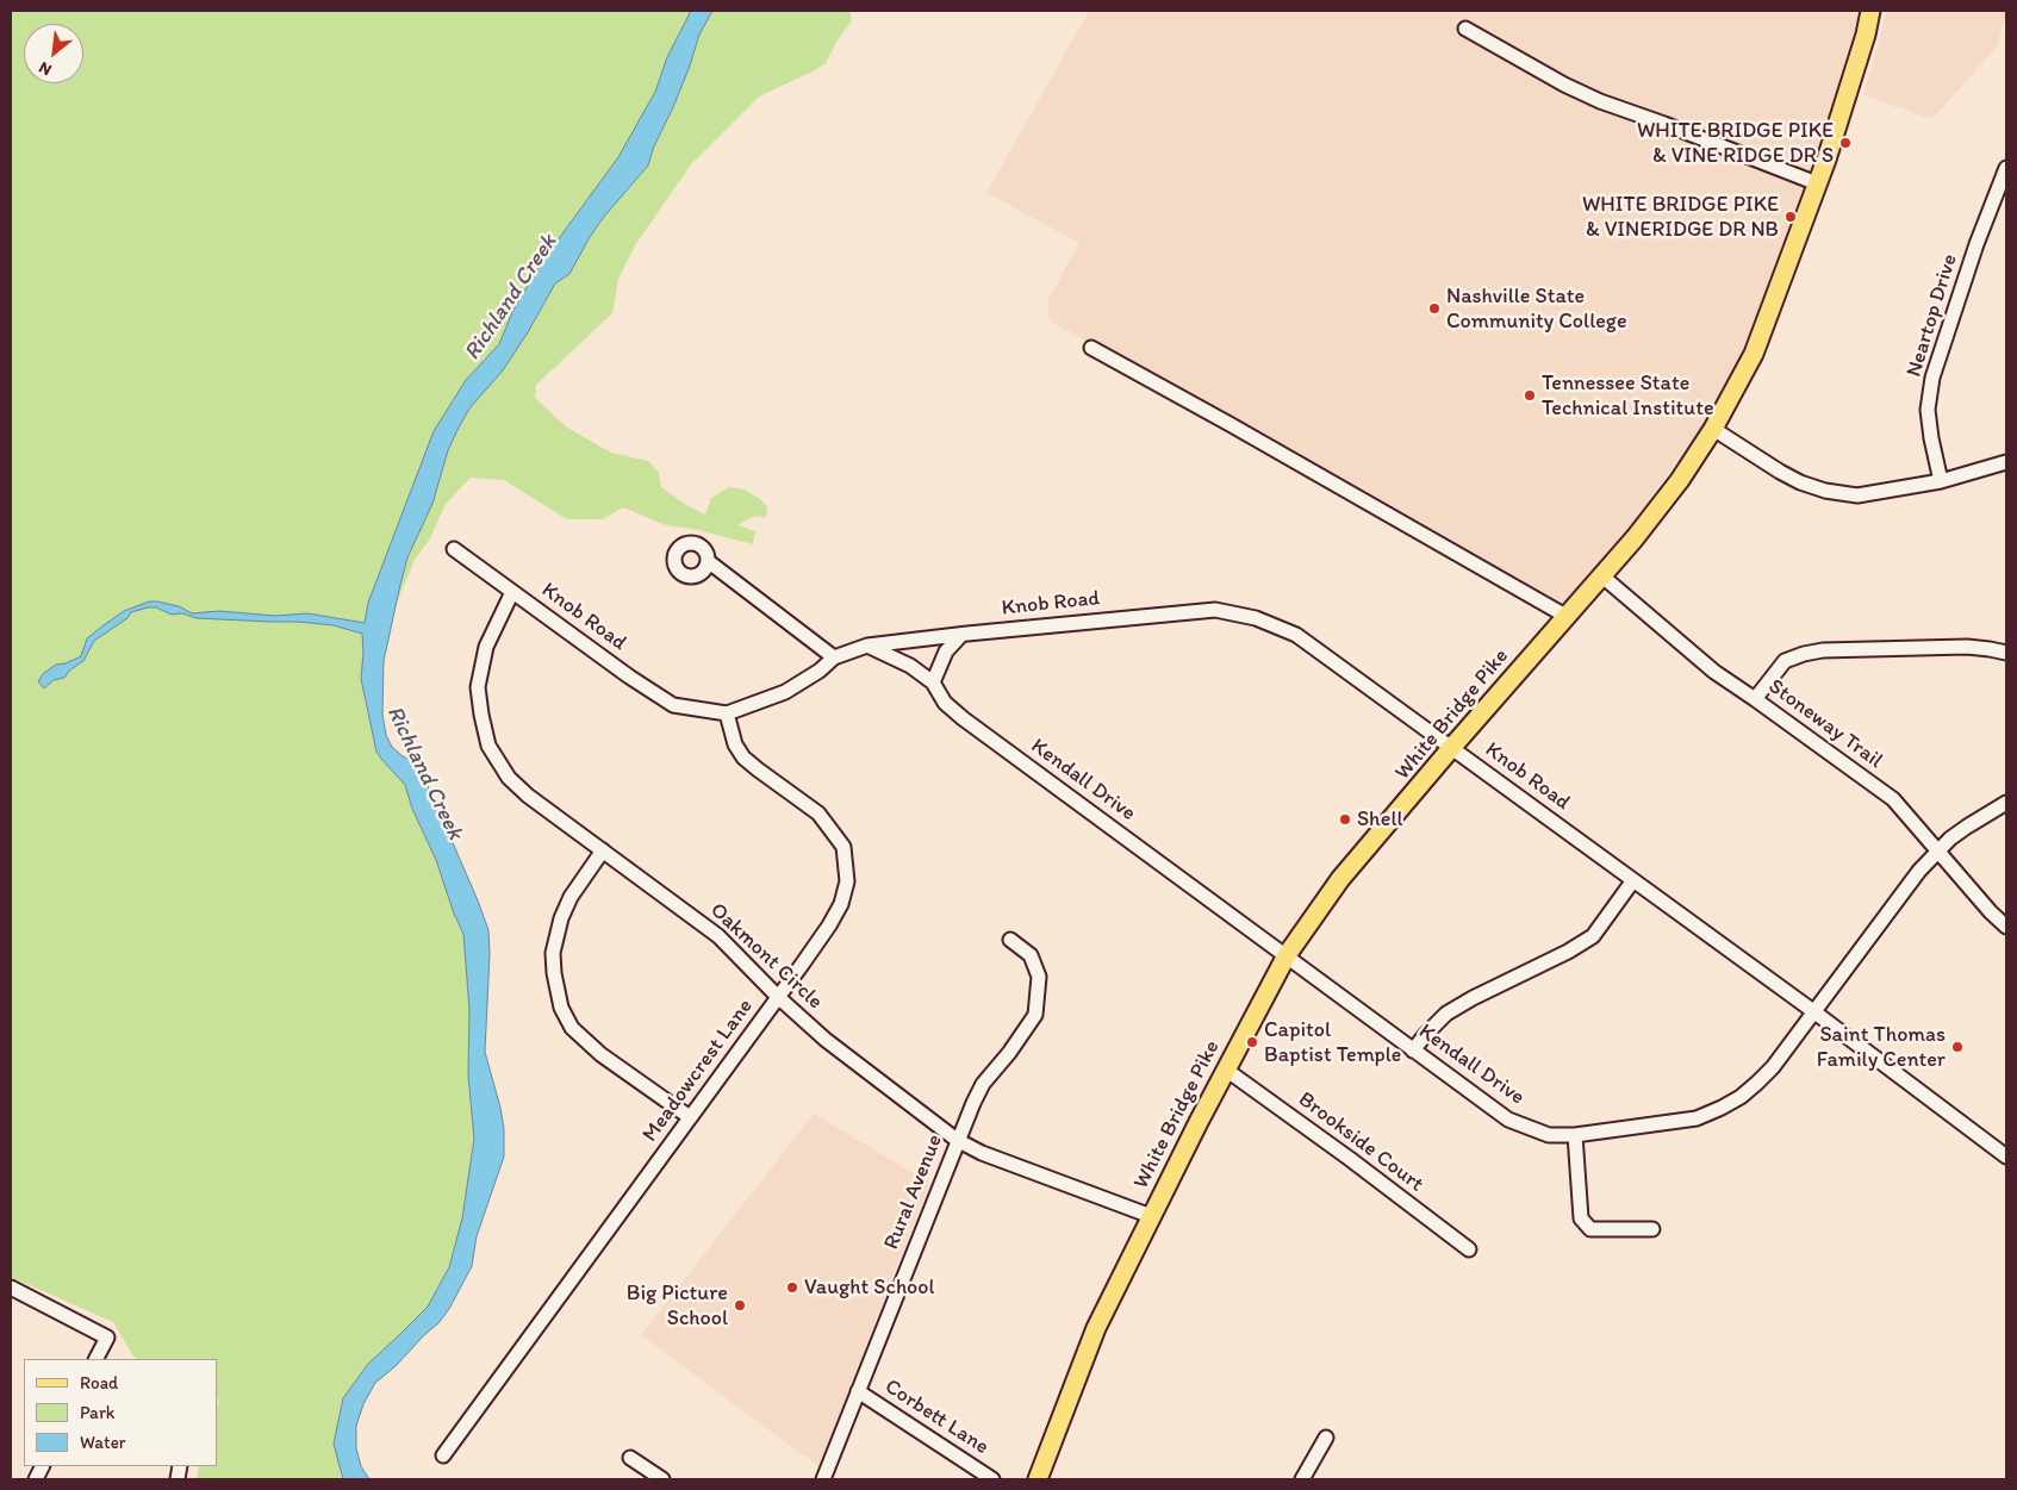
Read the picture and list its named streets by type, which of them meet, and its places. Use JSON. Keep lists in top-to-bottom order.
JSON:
{
  "streets": {
    "main road": ["White Bridge Pike"],
    "street": [
      "Neartop Drive",
      "Knob Road",
      "Stoneway Trail",
      "Kendall Drive",
      "Oakmont Circle",
      "Meadowcrest Lane",
      "Brookside Court",
      "Rural Avenue",
      "Corbett Lane"
    ]
  },
  "crossings": [
    ["Knob Road", "White Bridge Pike"],
    ["Knob Road", "Kendall Drive"],
    ["Knob Road", "Oakmont Circle"],
    ["Knob Road", "Meadowcrest Lane"],
    ["White Bridge Pike", "Stoneway Trail"],
    ["White Bridge Pike", "Kendall Drive"],
    ["White Bridge Pike", "Oakmont Circle"],
    ["White Bridge Pike", "Brookside Court"],
    ["Stoneway Trail", "Kendall Drive"],
    ["Oakmont Circle", "Meadowcrest Lane"],
    ["Oakmont Circle", "Rural Avenue"],
    ["Rural Avenue", "Corbett Lane"]
  ],
  "water": ["Richland Creek"],
  "places": [
    "WHITE BRIDGE PIKE & VINE RIDGE DR S",
    "WHITE BRIDGE PIKE & VINERIDGE DR NB",
    "Nashville State Community College",
    "Tennessee State Technical Institute",
    "Shell",
    "Capitol Baptist Temple",
    "Saint Thomas Family Center",
    "Vaught School",
    "Big Picture School"
  ],
  "legend": ["Road", "Park", "Water"],
  "north": "bottom left"
}
